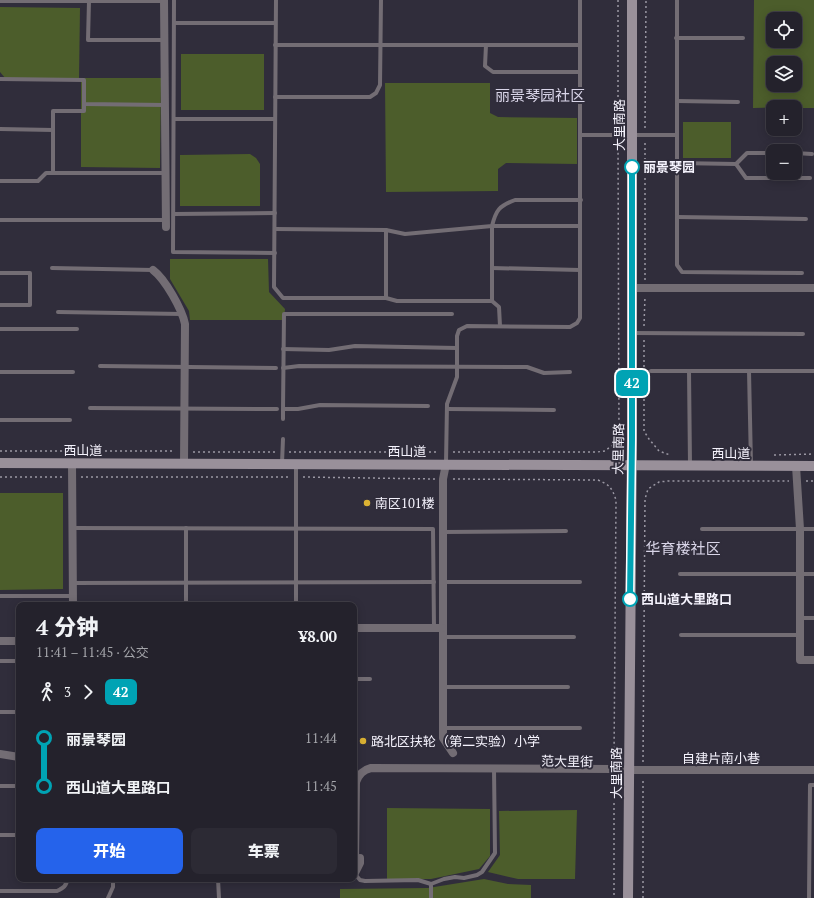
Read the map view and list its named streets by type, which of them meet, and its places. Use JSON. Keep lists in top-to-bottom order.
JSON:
{
  "streets": {
    "street": [
      "大里南路",
      "西山道",
      "自建片南小巷",
      "范大里街"
    ]
  },
  "crossings": [
    ["大里南路", "西山道"],
    ["大里南路", "自建片南小巷"],
    ["大里南路", "范大里街"],
    ["自建片南小巷", "范大里街"]
  ],
  "districts": ["丽景琴园社区", "华育楼社区"],
  "places": [
    "丽景琴园",
    "南区101楼",
    "西山道大里路口",
    "路北区扶轮（第二实验）小学"
  ],
  "lines": ["bus line 42"],
  "page": {
    "on_map": "42",
    "map_buttons": ["+", "−"],
    "heading": ["4 分钟", "11:41 – 11:45 · 公交", "¥8.00"],
    "legs": ["3", "42"],
    "list": [
      {
        "name": "丽景琴园",
        "value": "11:44"
      },
      {
        "name": "西山道大里路口",
        "value": "11:45"
      }
    ],
    "buttons": ["开始", "车票"]
  }
}
